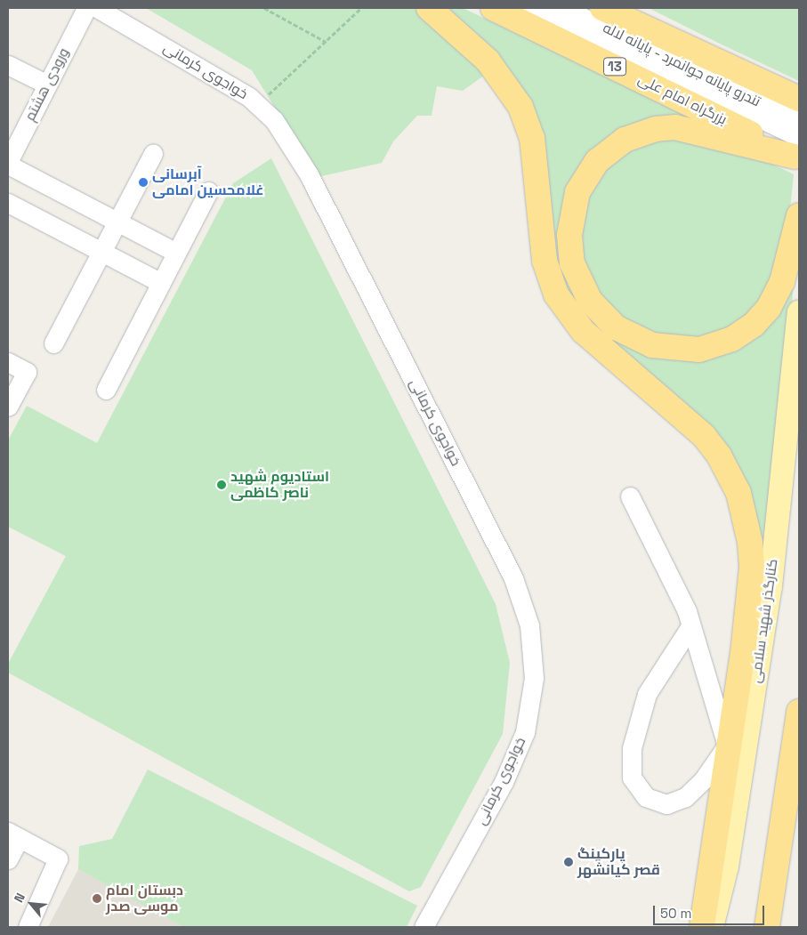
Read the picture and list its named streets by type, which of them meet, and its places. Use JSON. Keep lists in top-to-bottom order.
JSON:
{
  "streets": {
    "highway": ["13", "بزرگراه امام علی"],
    "main road": ["کنارگذر شهید سلامی"],
    "street": ["تندرو پایانه جوانمرد - پایانه لاله", "خواجوی کرمانی", "ورودی هشتم"]
  },
  "places": [
    "آبرسانی غلامحسین امامی",
    "استادیوم شهید ناصر کاظمی",
    "پارکینگ قصر کیانشهر",
    "دبستان امام موسی صدر"
  ],
  "scale_bar": "50 m",
  "north": "top left"
}
